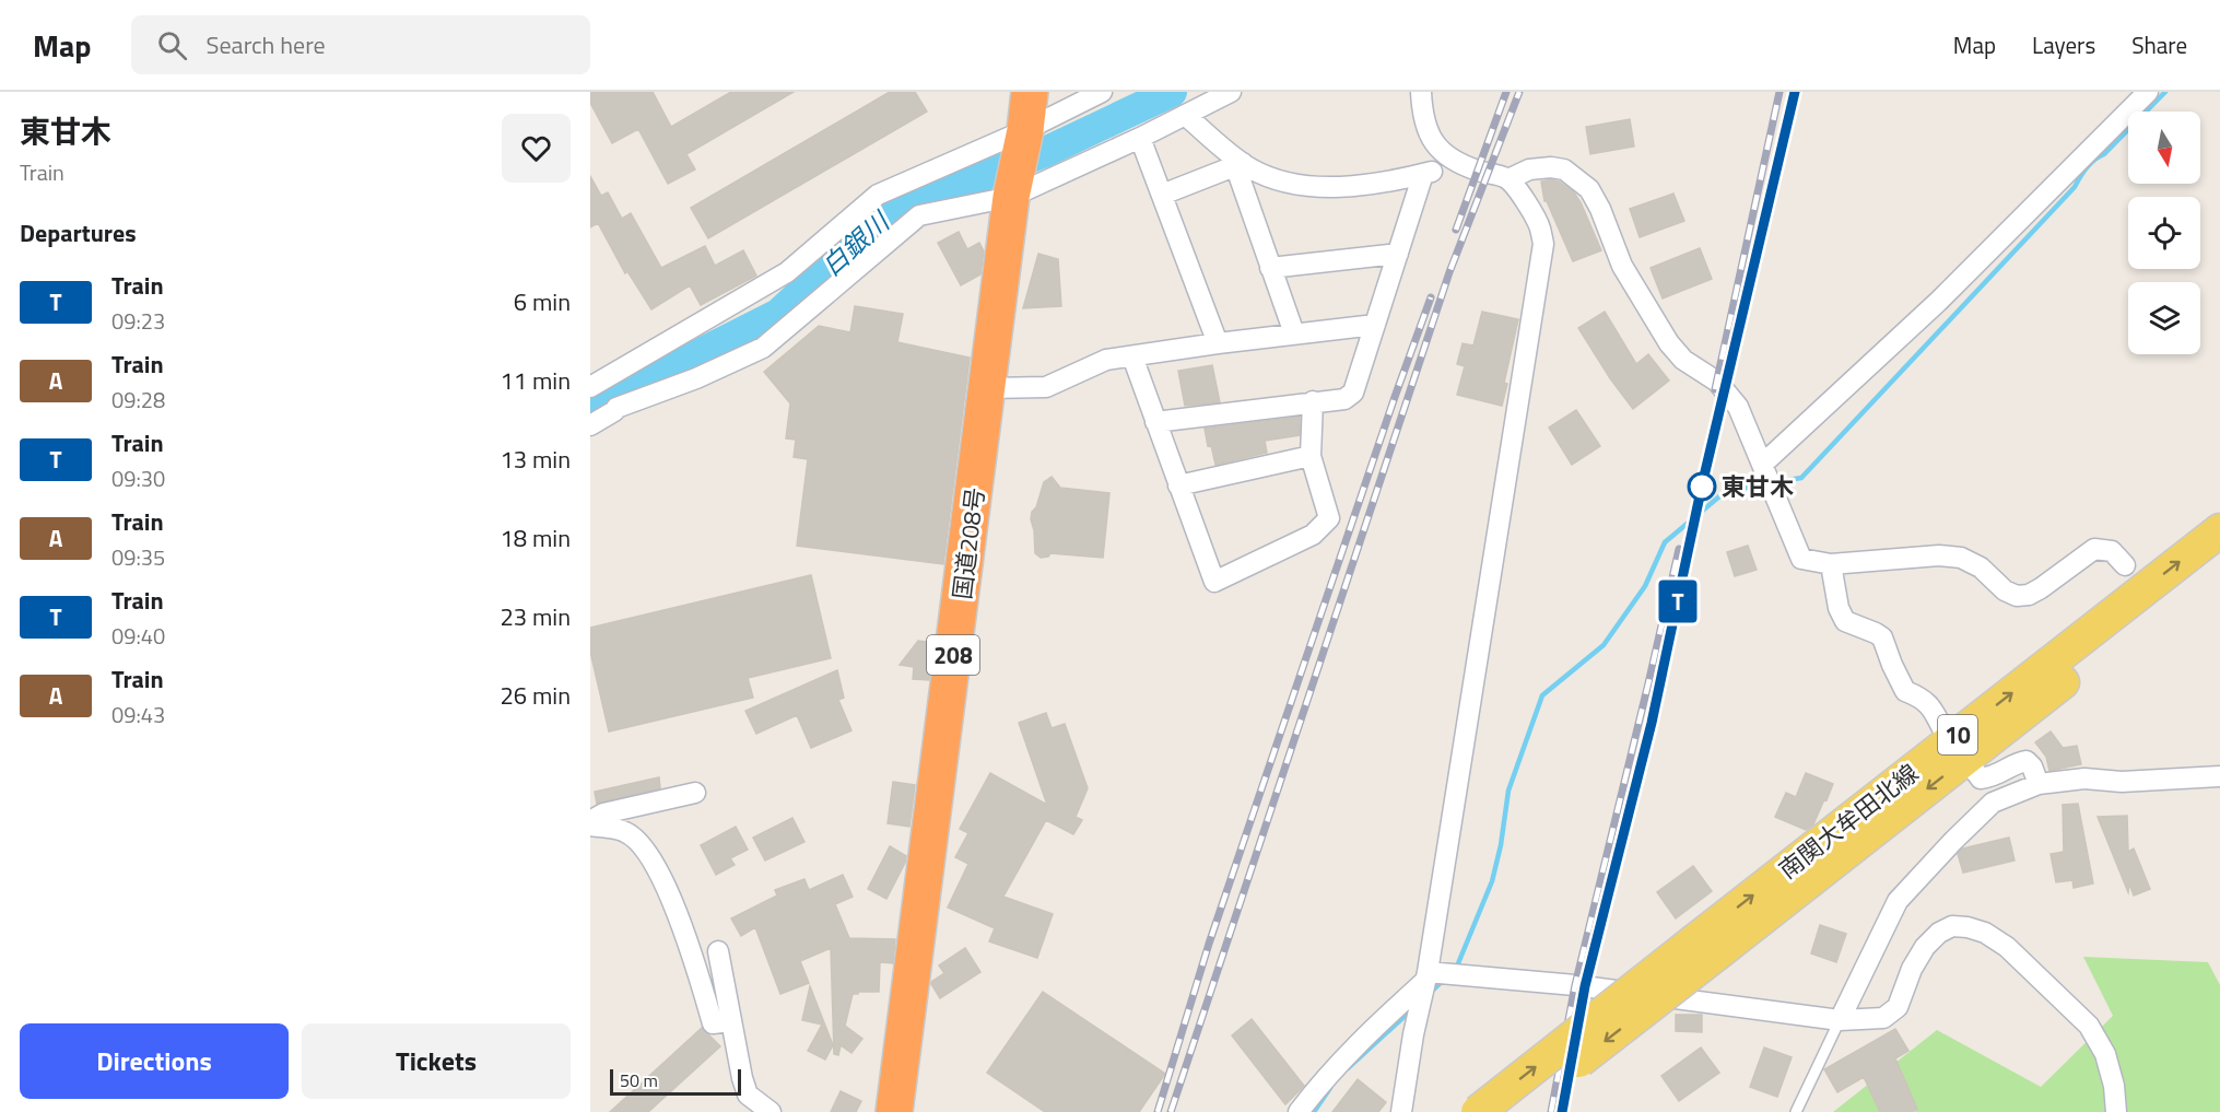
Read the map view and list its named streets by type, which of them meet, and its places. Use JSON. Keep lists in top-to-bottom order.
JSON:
{
  "streets": {
    "highway": ["国道208号", "208"],
    "main road": ["10", "南関大牟田北線"]
  },
  "water": ["白銀川"],
  "places": ["東甘木"],
  "scale_bar": "50 m",
  "north": "bottom",
  "page": {
    "header": "Map",
    "search": "Search here",
    "nav": ["Map", "Layers", "Share"],
    "heading": [
      ["東甘木", "Train"],
      "Departures"
    ],
    "on_map": "T",
    "list": [
      {
        "mark": "T",
        "name": "Train",
        "note": "09:23",
        "value": "6 min"
      },
      {
        "mark": "A",
        "name": "Train",
        "note": "09:28",
        "value": "11 min"
      },
      {
        "mark": "T",
        "name": "Train",
        "note": "09:30",
        "value": "13 min"
      },
      {
        "mark": "A",
        "name": "Train",
        "note": "09:35",
        "value": "18 min"
      },
      {
        "mark": "T",
        "name": "Train",
        "note": "09:40",
        "value": "23 min"
      },
      {
        "mark": "A",
        "name": "Train",
        "note": "09:43",
        "value": "26 min"
      }
    ],
    "buttons": ["Directions", "Tickets"],
    "scale": "50 m"
  }
}
